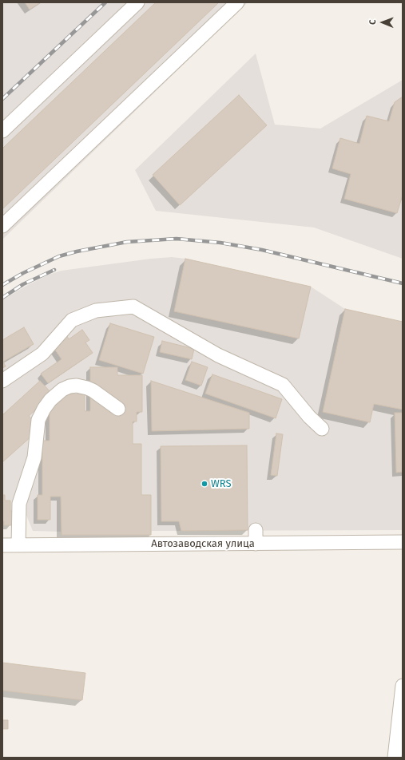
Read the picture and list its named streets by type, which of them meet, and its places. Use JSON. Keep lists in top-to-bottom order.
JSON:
{
  "streets": {
    "street": ["Автозаводская улица"]
  },
  "places": ["WRS"],
  "north": "left"
}
